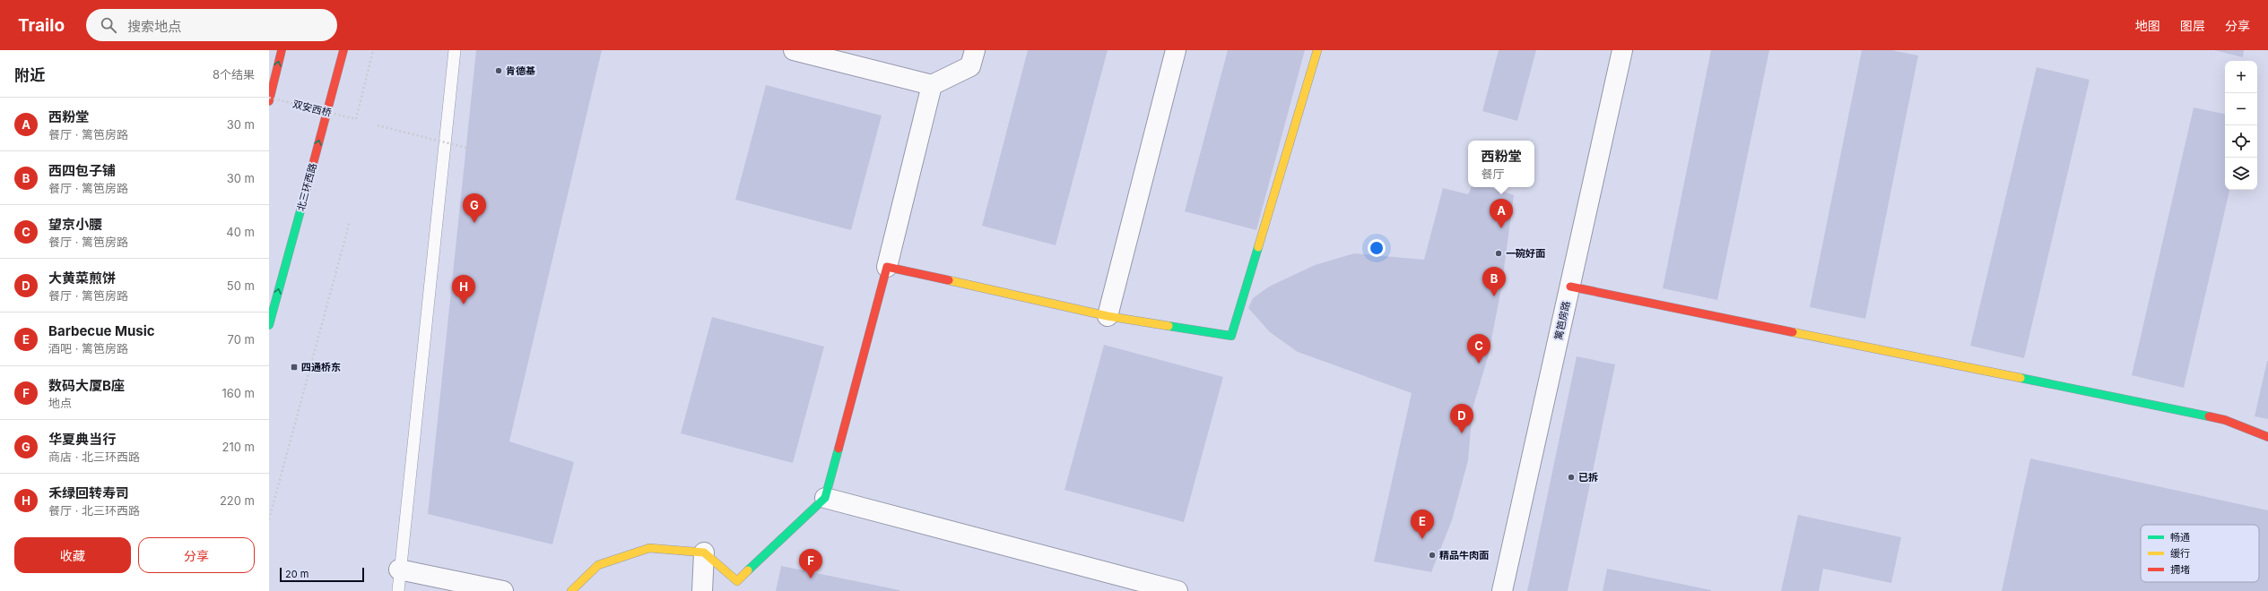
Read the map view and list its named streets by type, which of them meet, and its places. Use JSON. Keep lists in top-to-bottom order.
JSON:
{
  "streets": {
    "main road": ["北三环西路"],
    "street": ["篱笆房路"],
    "path": ["双安西桥"]
  },
  "one_way": ["北三环西路"],
  "places": {
    "other": [
      "肯德基",
      "一碗好面",
      "已拆",
      "精品牛肉面"
    ],
    "transit": ["四通桥东"]
  },
  "legend": ["畅通", "缓行", "拥堵"],
  "scale_bar": "20 m",
  "page": {
    "header": "Trailo",
    "search": "搜索地点",
    "nav": ["地图", "图层", "分享"],
    "heading": ["附近", "8个结果"],
    "map_buttons": ["+", "−"],
    "list": [
      {
        "mark": "A",
        "name": "西粉堂",
        "note": "餐厅 · 篱笆房路",
        "value": "30 m"
      },
      {
        "mark": "B",
        "name": "西四包子铺",
        "note": "餐厅 · 篱笆房路",
        "value": "30 m"
      },
      {
        "mark": "C",
        "name": "望京小腰",
        "note": "餐厅 · 篱笆房路",
        "value": "40 m"
      },
      {
        "mark": "D",
        "name": "大黄菜煎饼",
        "note": "餐厅 · 篱笆房路",
        "value": "50 m"
      },
      {
        "mark": "E",
        "name": "Barbecue Music",
        "note": "酒吧 · 篱笆房路",
        "value": "70 m"
      },
      {
        "mark": "F",
        "name": "数码大厦B座",
        "note": "地点",
        "value": "160 m"
      },
      {
        "mark": "G",
        "name": "华夏典当行",
        "note": "商店 · 北三环西路",
        "value": "210 m"
      },
      {
        "mark": "H",
        "name": "禾绿回转寿司",
        "note": "餐厅 · 北三环西路",
        "value": "220 m"
      }
    ],
    "popup": ["西粉堂", "餐厅"],
    "pins": [
      "G",
      "A",
      "B",
      "H",
      "C",
      "D",
      "E",
      "F"
    ],
    "buttons": ["收藏", "分享"],
    "scale": "20 m"
  }
}
